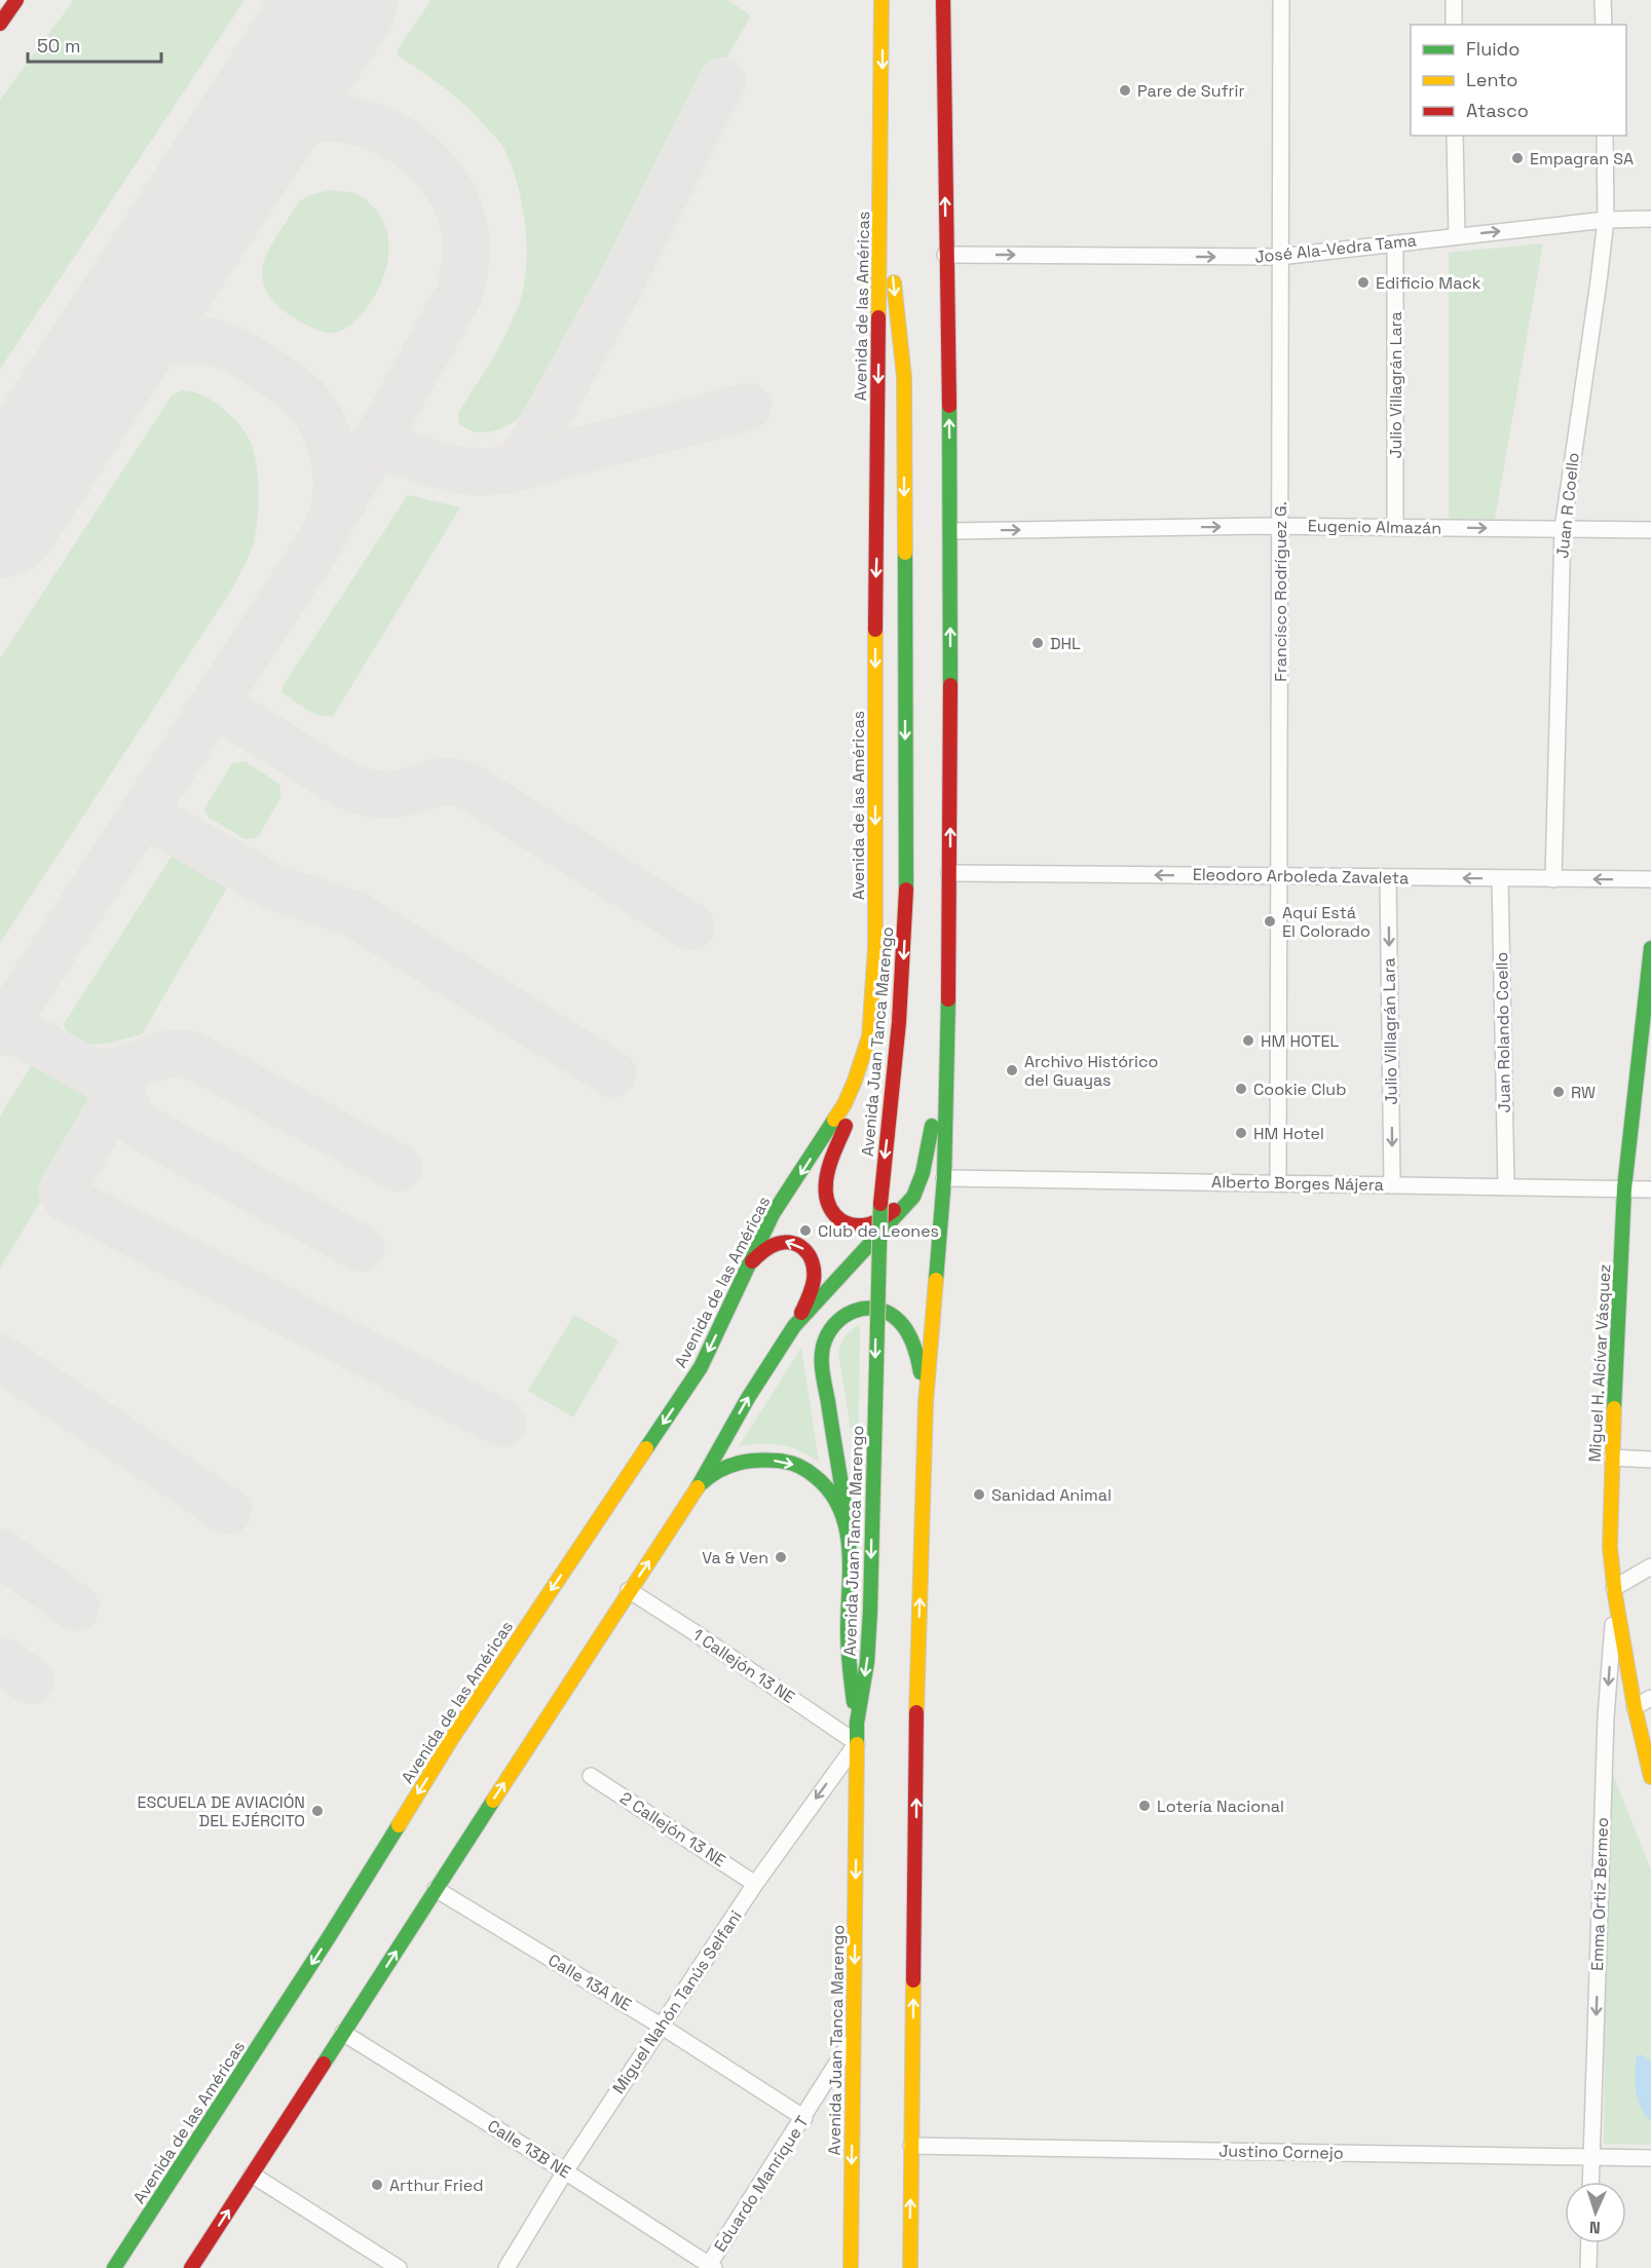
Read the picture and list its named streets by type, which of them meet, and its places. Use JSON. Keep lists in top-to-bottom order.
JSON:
{
  "streets": {
    "main road": ["Avenida de las Américas", "Avenida Juan Tanca Marengo", "Miguel H. Alcívar Vásquez"],
    "street": [
      "José Ala-Vedra Tama",
      "Julio Villagrán Lara",
      "Juan R Coello",
      "Eugenio Almazán",
      "Francísco Rodríguez G.",
      "Eleodoro Arboleda Zavaleta",
      "Juan Rolando Coello",
      "Alberto Borges Nájera",
      "1 Callejón 13 NE",
      "2 Callejón 13 NE",
      "Emma Ortiz Bermeo",
      "Calle 13A NE",
      "Miguel Nahón Tanús Selfani",
      "Calle 13B NE",
      "Justino Cornejo",
      "Eduardo Manrique T"
    ]
  },
  "crossings": [
    ["José Ala-Vedra Tama", "Julio Villagrán Lara"],
    ["José Ala-Vedra Tama", "Juan R Coello"],
    ["José Ala-Vedra Tama", "Francísco Rodríguez G."],
    ["Avenida de las Américas", "Avenida Juan Tanca Marengo"],
    ["Julio Villagrán Lara", "Eugenio Almazán"],
    ["Julio Villagrán Lara", "Eleodoro Arboleda Zavaleta"],
    ["Julio Villagrán Lara", "Alberto Borges Nájera"],
    ["Juan R Coello", "Eugenio Almazán"],
    ["Juan R Coello", "Eleodoro Arboleda Zavaleta"],
    ["Eugenio Almazán", "Francísco Rodríguez G."],
    ["Francísco Rodríguez G.", "Eleodoro Arboleda Zavaleta"],
    ["Francísco Rodríguez G.", "Alberto Borges Nájera"],
    ["Eleodoro Arboleda Zavaleta", "Juan Rolando Coello"],
    ["Juan Rolando Coello", "Alberto Borges Nájera"],
    ["Avenida Juan Tanca Marengo", "1 Callejón 13 NE"],
    ["Avenida Juan Tanca Marengo", "Miguel Nahón Tanús Selfani"],
    ["Avenida Juan Tanca Marengo", "Eduardo Manrique T"],
    ["Alberto Borges Nájera", "Miguel H. Alcívar Vásquez"],
    ["Miguel H. Alcívar Vásquez", "Emma Ortiz Bermeo"],
    ["1 Callejón 13 NE", "Miguel Nahón Tanús Selfani"],
    ["2 Callejón 13 NE", "Miguel Nahón Tanús Selfani"],
    ["Emma Ortiz Bermeo", "Justino Cornejo"],
    ["Calle 13A NE", "Miguel Nahón Tanús Selfani"],
    ["Calle 13A NE", "Eduardo Manrique T"],
    ["Miguel Nahón Tanús Selfani", "Calle 13B NE"],
    ["Calle 13B NE", "Eduardo Manrique T"]
  ],
  "one_way": [
    "José Ala-Vedra Tama",
    "Julio Villagrán Lara",
    "Eugenio Almazán",
    "Eleodoro Arboleda Zavaleta",
    "Emma Ortiz Bermeo"
  ],
  "places": [
    "Pare de Sufrir",
    "Empagran SA",
    "Edificio Mack",
    "DHL",
    "Aquí Está El Colorado",
    "HM HOTEL",
    "Archivo Histórico del Guayas",
    "Cookie Club",
    "RW",
    "HM Hotel",
    "Club de Leones",
    "Sanidad Animal",
    "Va & Ven",
    "Lotería Nacional",
    "ESCUELA DE AVIACIÓN DEL EJÉRCITO",
    "Arthur Fried"
  ],
  "legend": ["Fluido", "Lento", "Atasco"],
  "scale_bar": "50 m",
  "north": "bottom"
}
